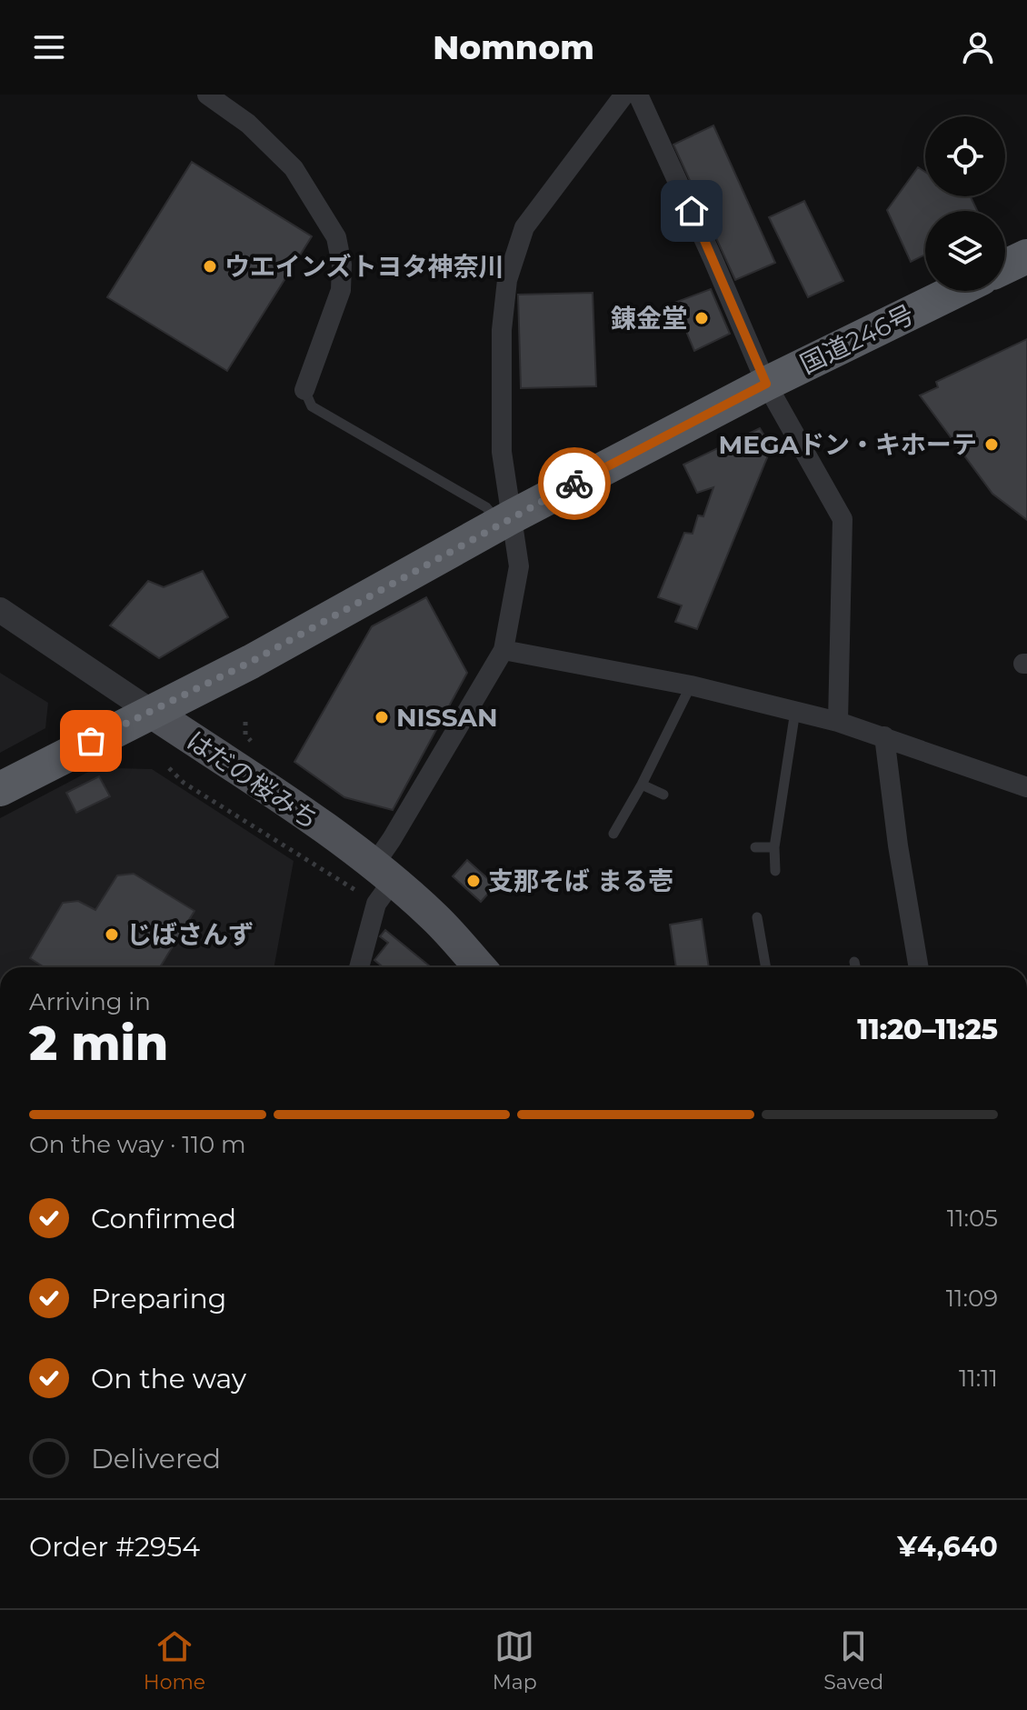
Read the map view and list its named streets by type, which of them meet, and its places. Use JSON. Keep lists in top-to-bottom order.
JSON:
{
  "streets": {
    "highway": ["国道246号"],
    "main road": ["はだの桜みち"]
  },
  "crossings": [
    ["国道246号", "はだの桜みち"]
  ],
  "places": [
    "ウエインズトヨタ神奈川",
    "錬金堂",
    "MEGAドン・キホーテ",
    "NISSAN",
    "支那そば まる壱",
    "じばさんず"
  ],
  "page": {
    "header": "Nomnom",
    "heading": ["2 min", "Arriving in", "11:20–11:25"],
    "panel": ["Order #2954", "¥4,640"],
    "bar": "On the way · 110 m",
    "list": [
      ["Confirmed", "11:05"],
      ["Preparing", "11:09"],
      ["On the way", "11:11"],
      "Delivered"
    ],
    "tabs": ["Home", "Map", "Saved"]
  }
}
